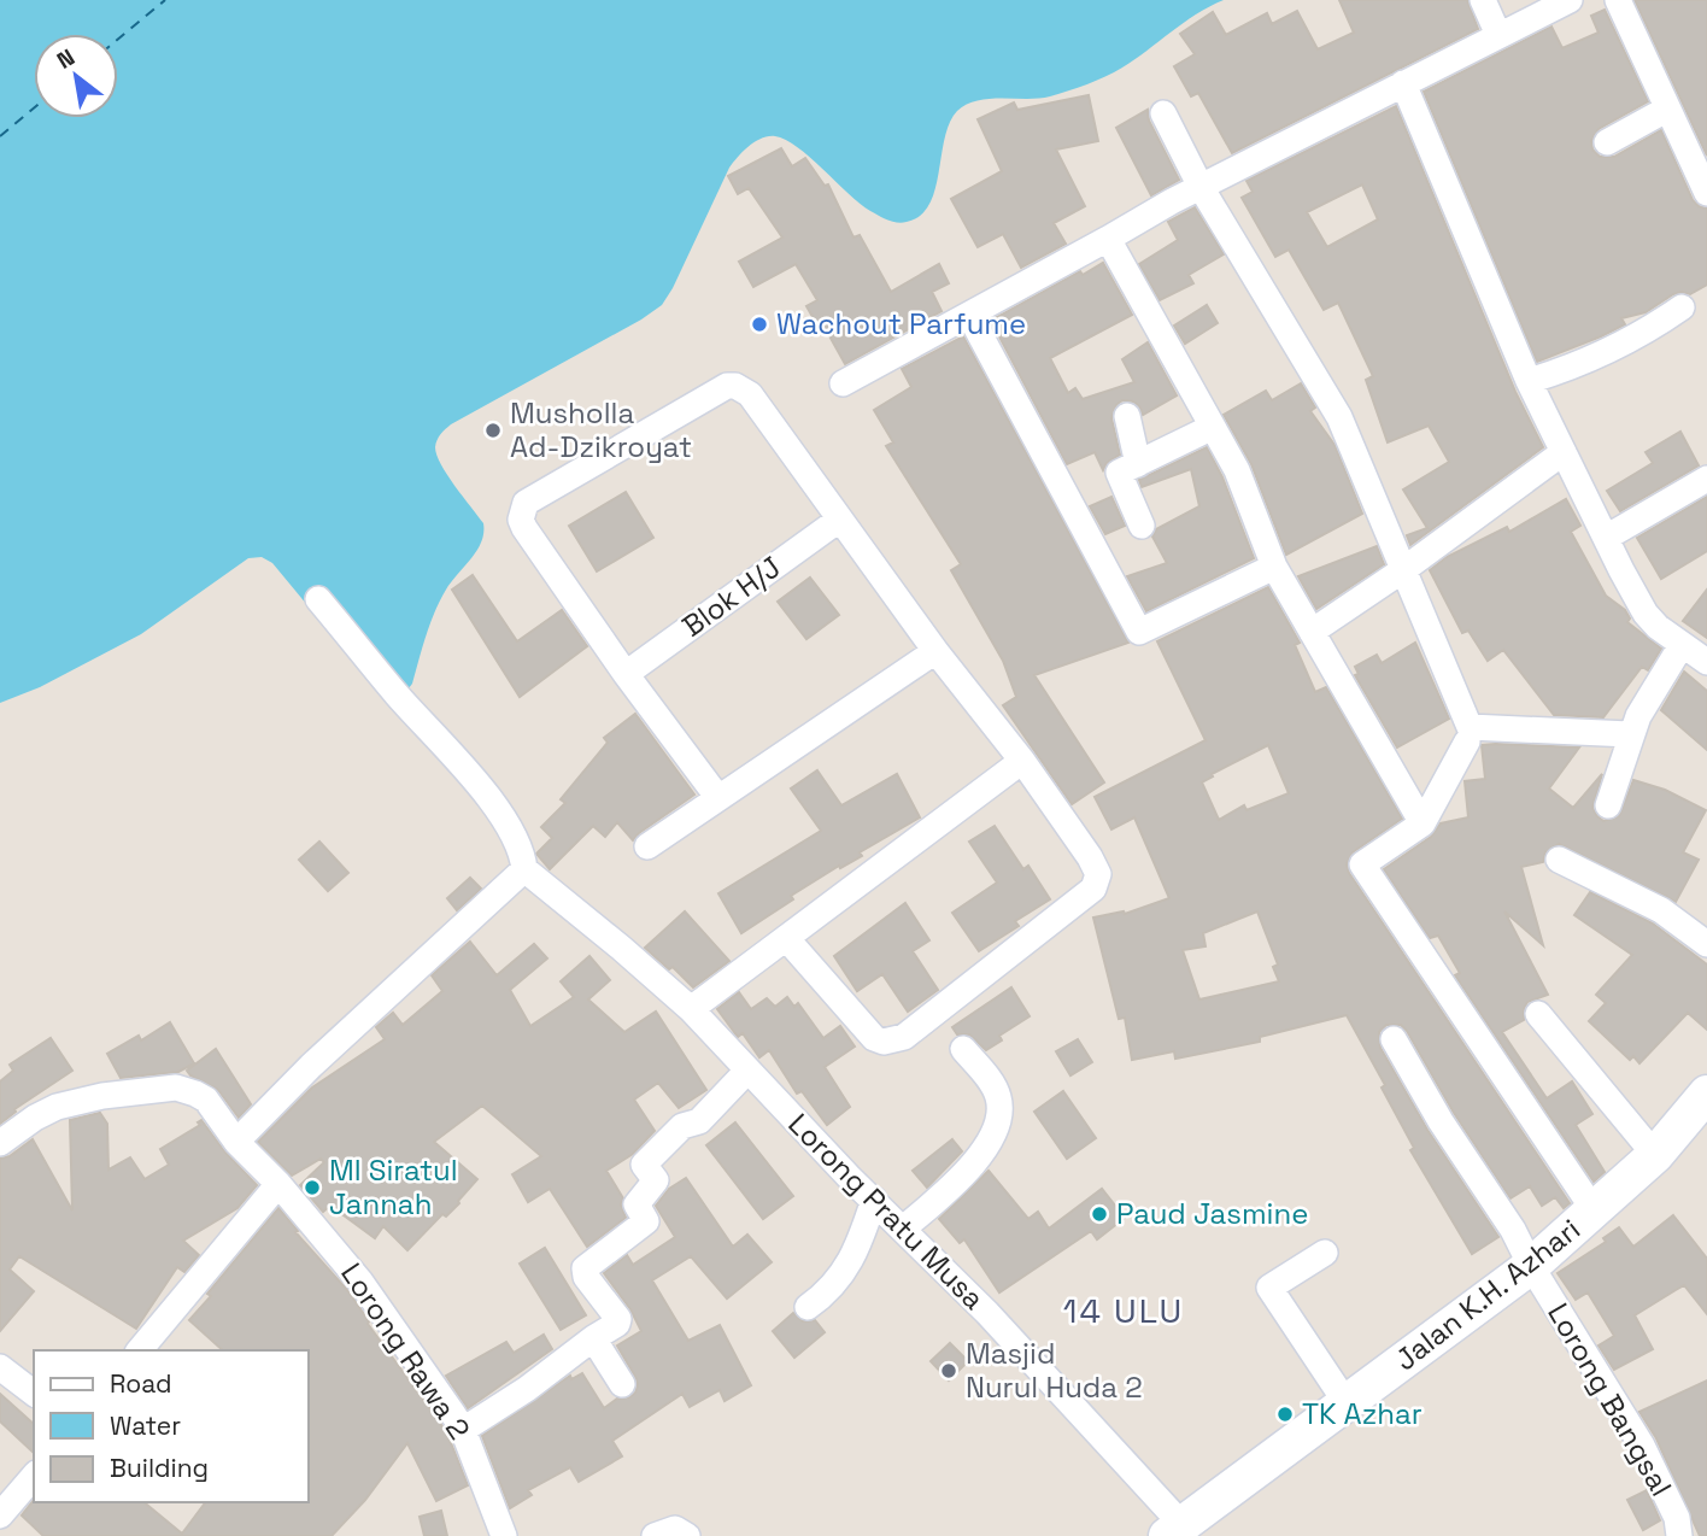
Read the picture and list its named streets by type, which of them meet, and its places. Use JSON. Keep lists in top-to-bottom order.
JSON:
{
  "streets": {
    "street": [
      "Blok H/J",
      "Lorong Pratu Musa",
      "Jalan K.H. Azhari",
      "Lorong Rawa 2",
      "Lorong Bangsal"
    ]
  },
  "crossings": [
    ["Lorong Pratu Musa", "Jalan K.H. Azhari"],
    ["Jalan K.H. Azhari", "Lorong Bangsal"]
  ],
  "districts": ["14 ULU"],
  "places": [
    "Wachout Parfume",
    "Musholla Ad-Dzikroyat",
    "MI Siratul Jannah",
    "Paud Jasmine",
    "Masjid Nurul Huda 2",
    "TK Azhar"
  ],
  "legend": ["Road", "Water", "Building"],
  "north": "top left"
}
